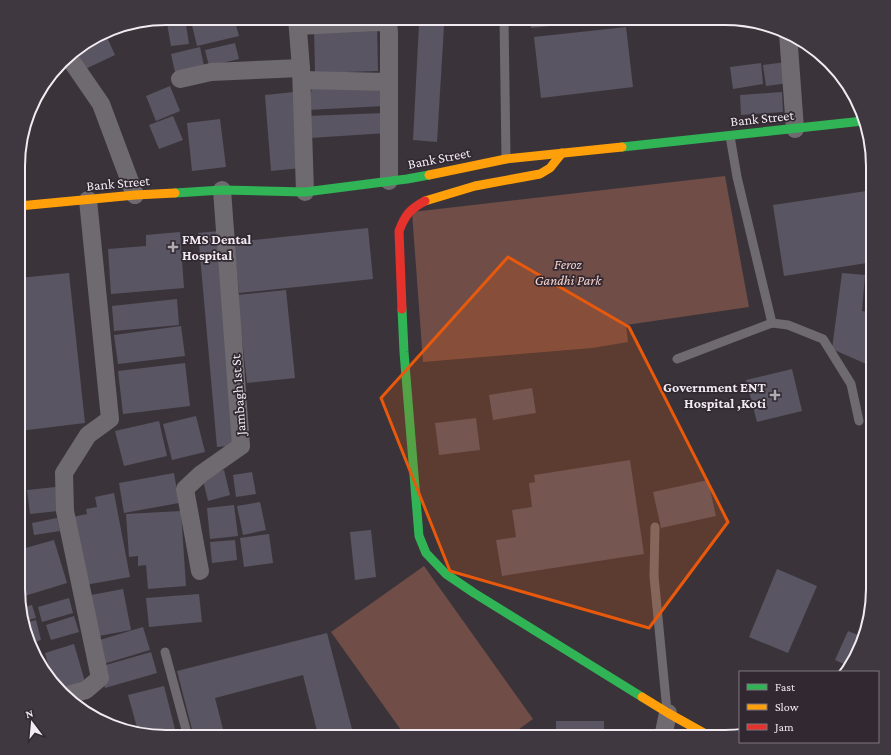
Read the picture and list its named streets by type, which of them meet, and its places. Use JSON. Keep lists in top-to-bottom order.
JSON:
{
  "streets": {
    "main road": ["Bank Street"],
    "street": ["Jambagh 1st St"]
  },
  "crossings": [
    ["Bank Street", "Jambagh 1st St"]
  ],
  "parks": ["Feroz Gandhi Park"],
  "places": {
    "health": ["FMS Dental Hospital", "Government ENT Hospital ,Koti"]
  },
  "legend": ["Fast", "Slow", "Jam"],
  "north": "top"
}
